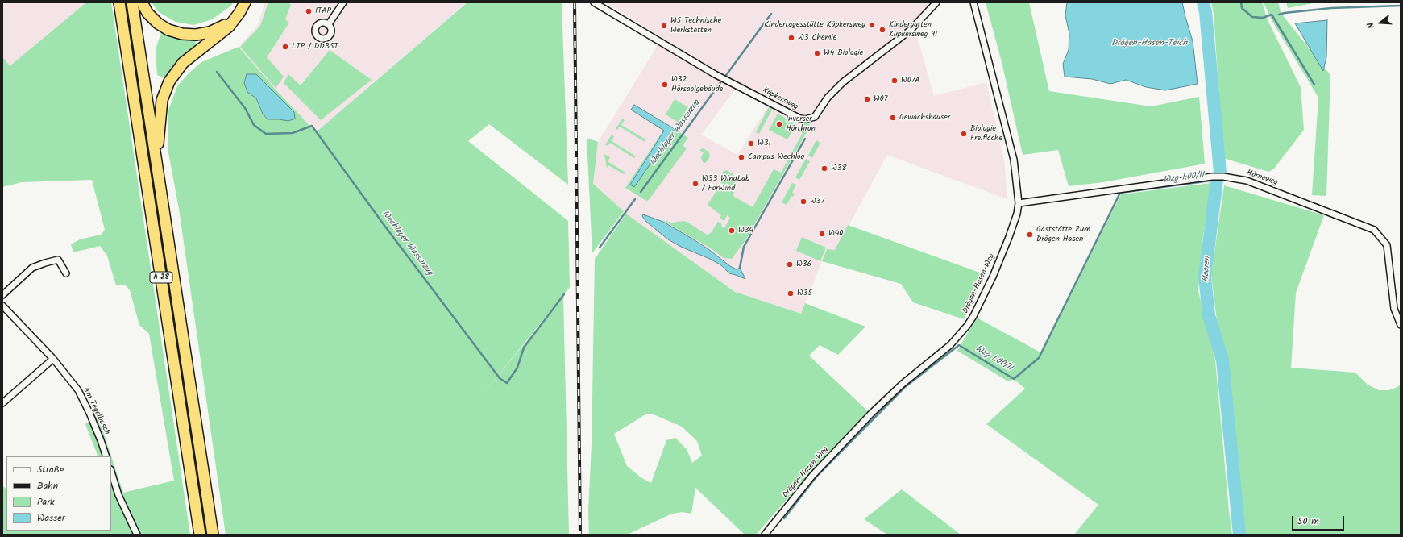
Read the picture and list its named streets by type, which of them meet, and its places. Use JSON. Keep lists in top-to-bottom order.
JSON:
{
  "streets": {
    "highway": ["A 28"],
    "street": [
      "Küpkersweg",
      "Hörneweg",
      "Drögen-Hasen-Weg",
      "Am Tegelbusch"
    ]
  },
  "crossings": [
    ["Hörneweg", "Drögen-Hasen-Weg"]
  ],
  "water": [
    "Drögen-Hasen-Teich",
    "Wechloyer Wasserzug",
    "Wzg 1.00/11",
    "Haaren"
  ],
  "places": [
    "ITAP",
    "Kindertagesstätte Küpkersweg",
    "W5 Technische Werkstätten",
    "Kindergarten Küpkersweg 91",
    "W3 Chemie",
    "LTP / DDBST",
    "W4 Biologie",
    "W07A",
    "W32 Hörsaalgebäude",
    "W07",
    "Gewächshäuser",
    "Inverser Hörthron",
    "Biologie Freifläche",
    "W31",
    "Campus Wechloy",
    "W38",
    "W33 WindLab / ForWind",
    "W37",
    "W34",
    "W40",
    "Gaststätte Zum Drögen Hasen",
    "W36",
    "W35"
  ],
  "legend": [
    "Straße",
    "Bahn",
    "Park",
    "Wasser"
  ],
  "scale_bar": "50 m",
  "north": "left"
}
